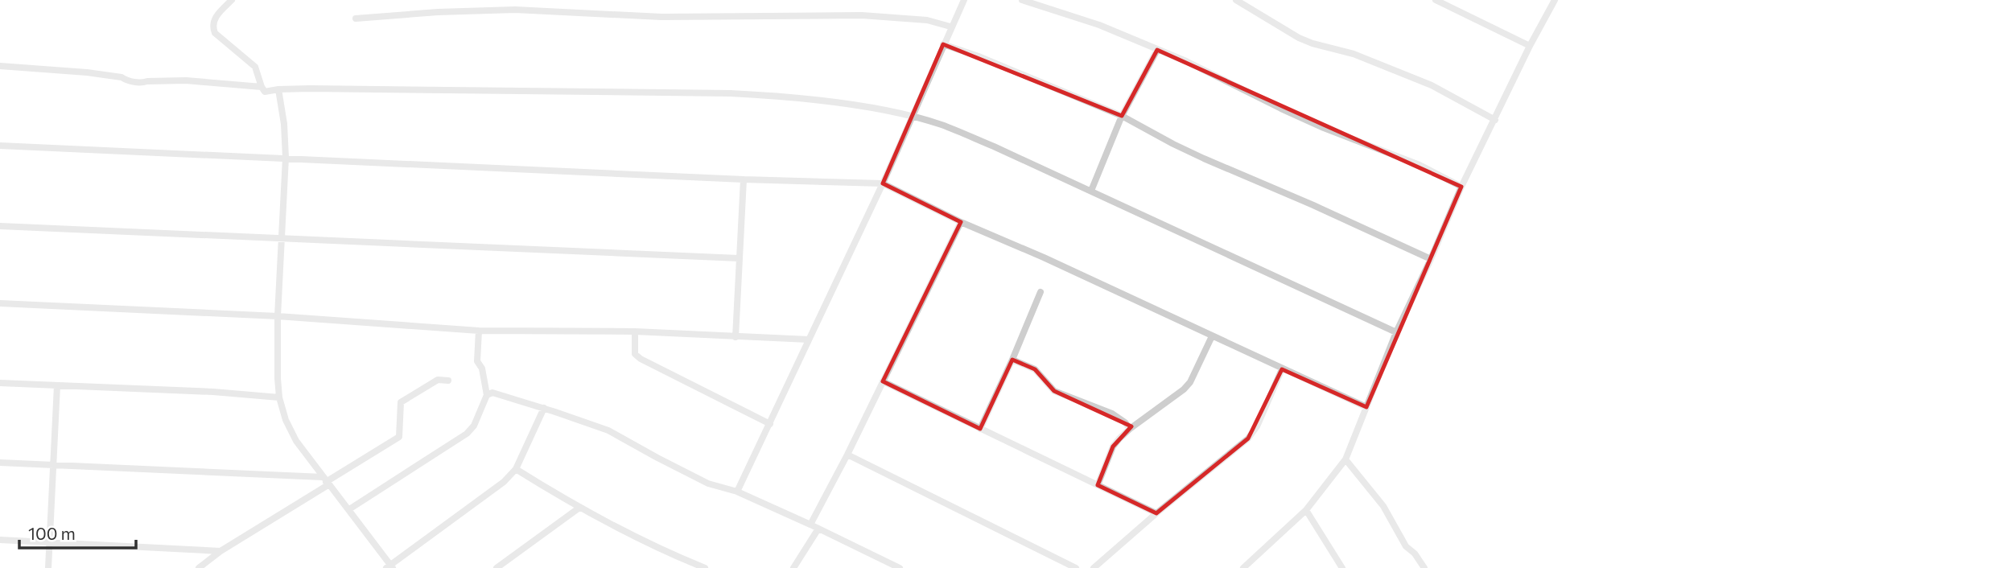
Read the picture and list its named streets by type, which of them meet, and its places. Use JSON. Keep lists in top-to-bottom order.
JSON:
{
  "scale_bar": "100 m"
}
